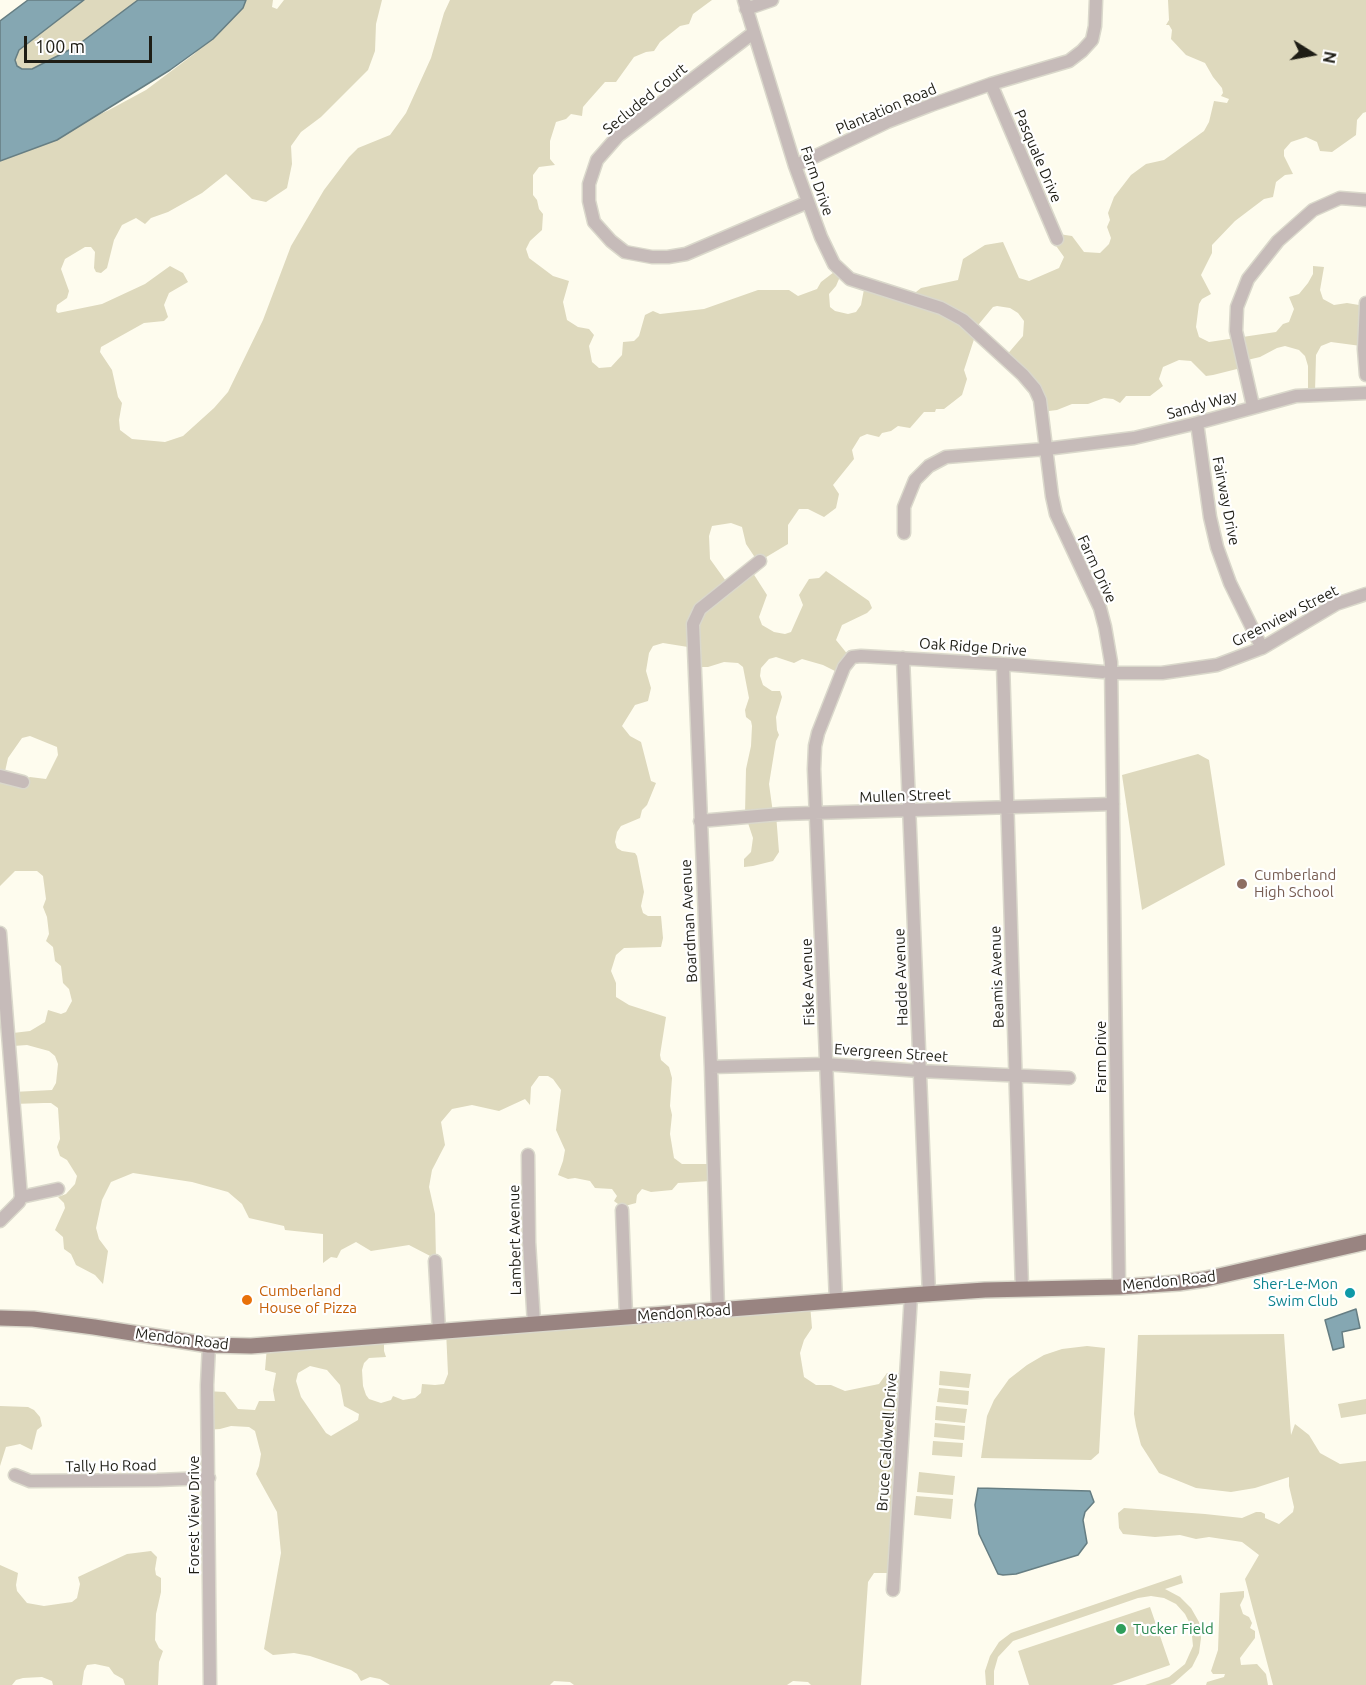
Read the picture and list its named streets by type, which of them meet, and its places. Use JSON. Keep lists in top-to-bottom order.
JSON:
{
  "streets": {
    "main road": ["Mendon Road"],
    "street": [
      "Secluded Court",
      "Plantation Road",
      "Pasquale Drive",
      "Farm Drive",
      "Sandy Way",
      "Fairway Drive",
      "Greenview Street",
      "Oak Ridge Drive",
      "Mullen Street",
      "Boardman Avenue",
      "Hadde Avenue",
      "Beamis Avenue",
      "Fiske Avenue",
      "Evergreen Street",
      "Lambert Avenue",
      "Bruce Caldwell Drive",
      "Tally Ho Road",
      "Forest View Drive"
    ]
  },
  "crossings": [
    ["Secluded Court", "Farm Drive"],
    ["Plantation Road", "Pasquale Drive"],
    ["Plantation Road", "Farm Drive"],
    ["Farm Drive", "Sandy Way"],
    ["Farm Drive", "Greenview Street"],
    ["Farm Drive", "Oak Ridge Drive"],
    ["Farm Drive", "Mullen Street"],
    ["Farm Drive", "Mendon Road"],
    ["Sandy Way", "Fairway Drive"],
    ["Fairway Drive", "Greenview Street"],
    ["Greenview Street", "Oak Ridge Drive"],
    ["Oak Ridge Drive", "Hadde Avenue"],
    ["Oak Ridge Drive", "Beamis Avenue"],
    ["Oak Ridge Drive", "Fiske Avenue"],
    ["Mullen Street", "Boardman Avenue"],
    ["Mullen Street", "Hadde Avenue"],
    ["Mullen Street", "Beamis Avenue"],
    ["Mullen Street", "Fiske Avenue"],
    ["Boardman Avenue", "Evergreen Street"],
    ["Boardman Avenue", "Mendon Road"],
    ["Hadde Avenue", "Evergreen Street"],
    ["Hadde Avenue", "Mendon Road"],
    ["Beamis Avenue", "Evergreen Street"],
    ["Beamis Avenue", "Mendon Road"],
    ["Fiske Avenue", "Evergreen Street"],
    ["Fiske Avenue", "Mendon Road"],
    ["Lambert Avenue", "Mendon Road"],
    ["Mendon Road", "Bruce Caldwell Drive"],
    ["Mendon Road", "Forest View Drive"],
    ["Tally Ho Road", "Forest View Drive"]
  ],
  "places": [
    "Cumberland High School",
    "Sher-Le-Mon Swim Club",
    "Cumberland House of Pizza",
    "Tucker Field"
  ],
  "scale_bar": "100 m",
  "north": "right"
}
